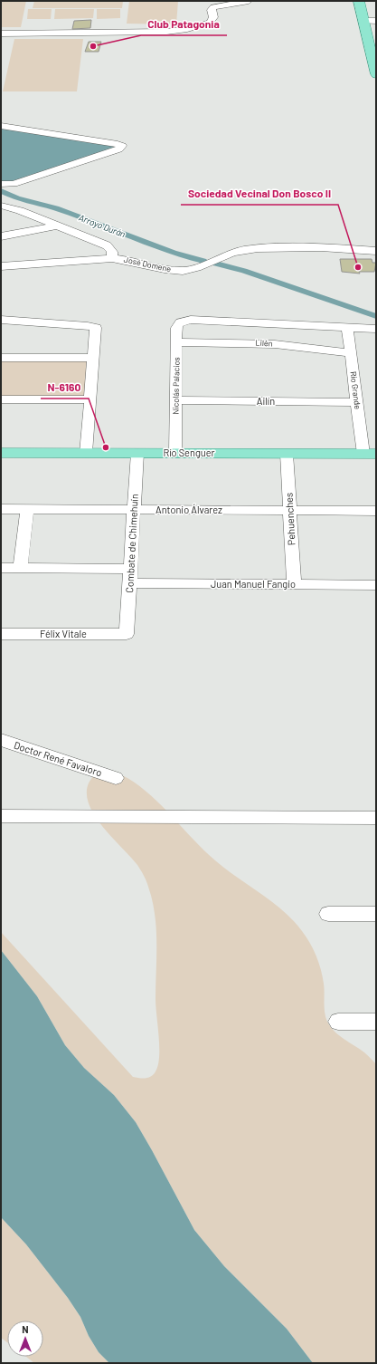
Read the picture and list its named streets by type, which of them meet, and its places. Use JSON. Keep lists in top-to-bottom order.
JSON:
{
  "streets": {
    "main road": ["Río Senguer"],
    "street": [
      "José Domene",
      "Lilén",
      "Nicolás Palacios",
      "Río Grande",
      "Ailín",
      "Antonio Álvarez",
      "Pehuenches",
      "Combate de Chimehuín",
      "Juan Manuel Fangio",
      "Félix Vitale",
      "Doctor René Favaloro"
    ]
  },
  "crossings": [
    ["Lilén", "Nicolás Palacios"],
    ["Lilén", "Río Grande"],
    ["Nicolás Palacios", "Río Grande"],
    ["Nicolás Palacios", "Ailín"],
    ["Nicolás Palacios", "Río Senguer"],
    ["Río Grande", "Ailín"],
    ["Río Grande", "Río Senguer"],
    ["Río Senguer", "Pehuenches"],
    ["Río Senguer", "Combate de Chimehuín"],
    ["Antonio Álvarez", "Pehuenches"],
    ["Antonio Álvarez", "Combate de Chimehuín"],
    ["Pehuenches", "Juan Manuel Fangio"],
    ["Combate de Chimehuín", "Juan Manuel Fangio"],
    ["Combate de Chimehuín", "Félix Vitale"]
  ],
  "water": ["Arroyo Durán"],
  "places": ["Club Patagonia", "Sociedad Vecinal Don Bosco II", "N-6160"],
  "north": "top"
}
